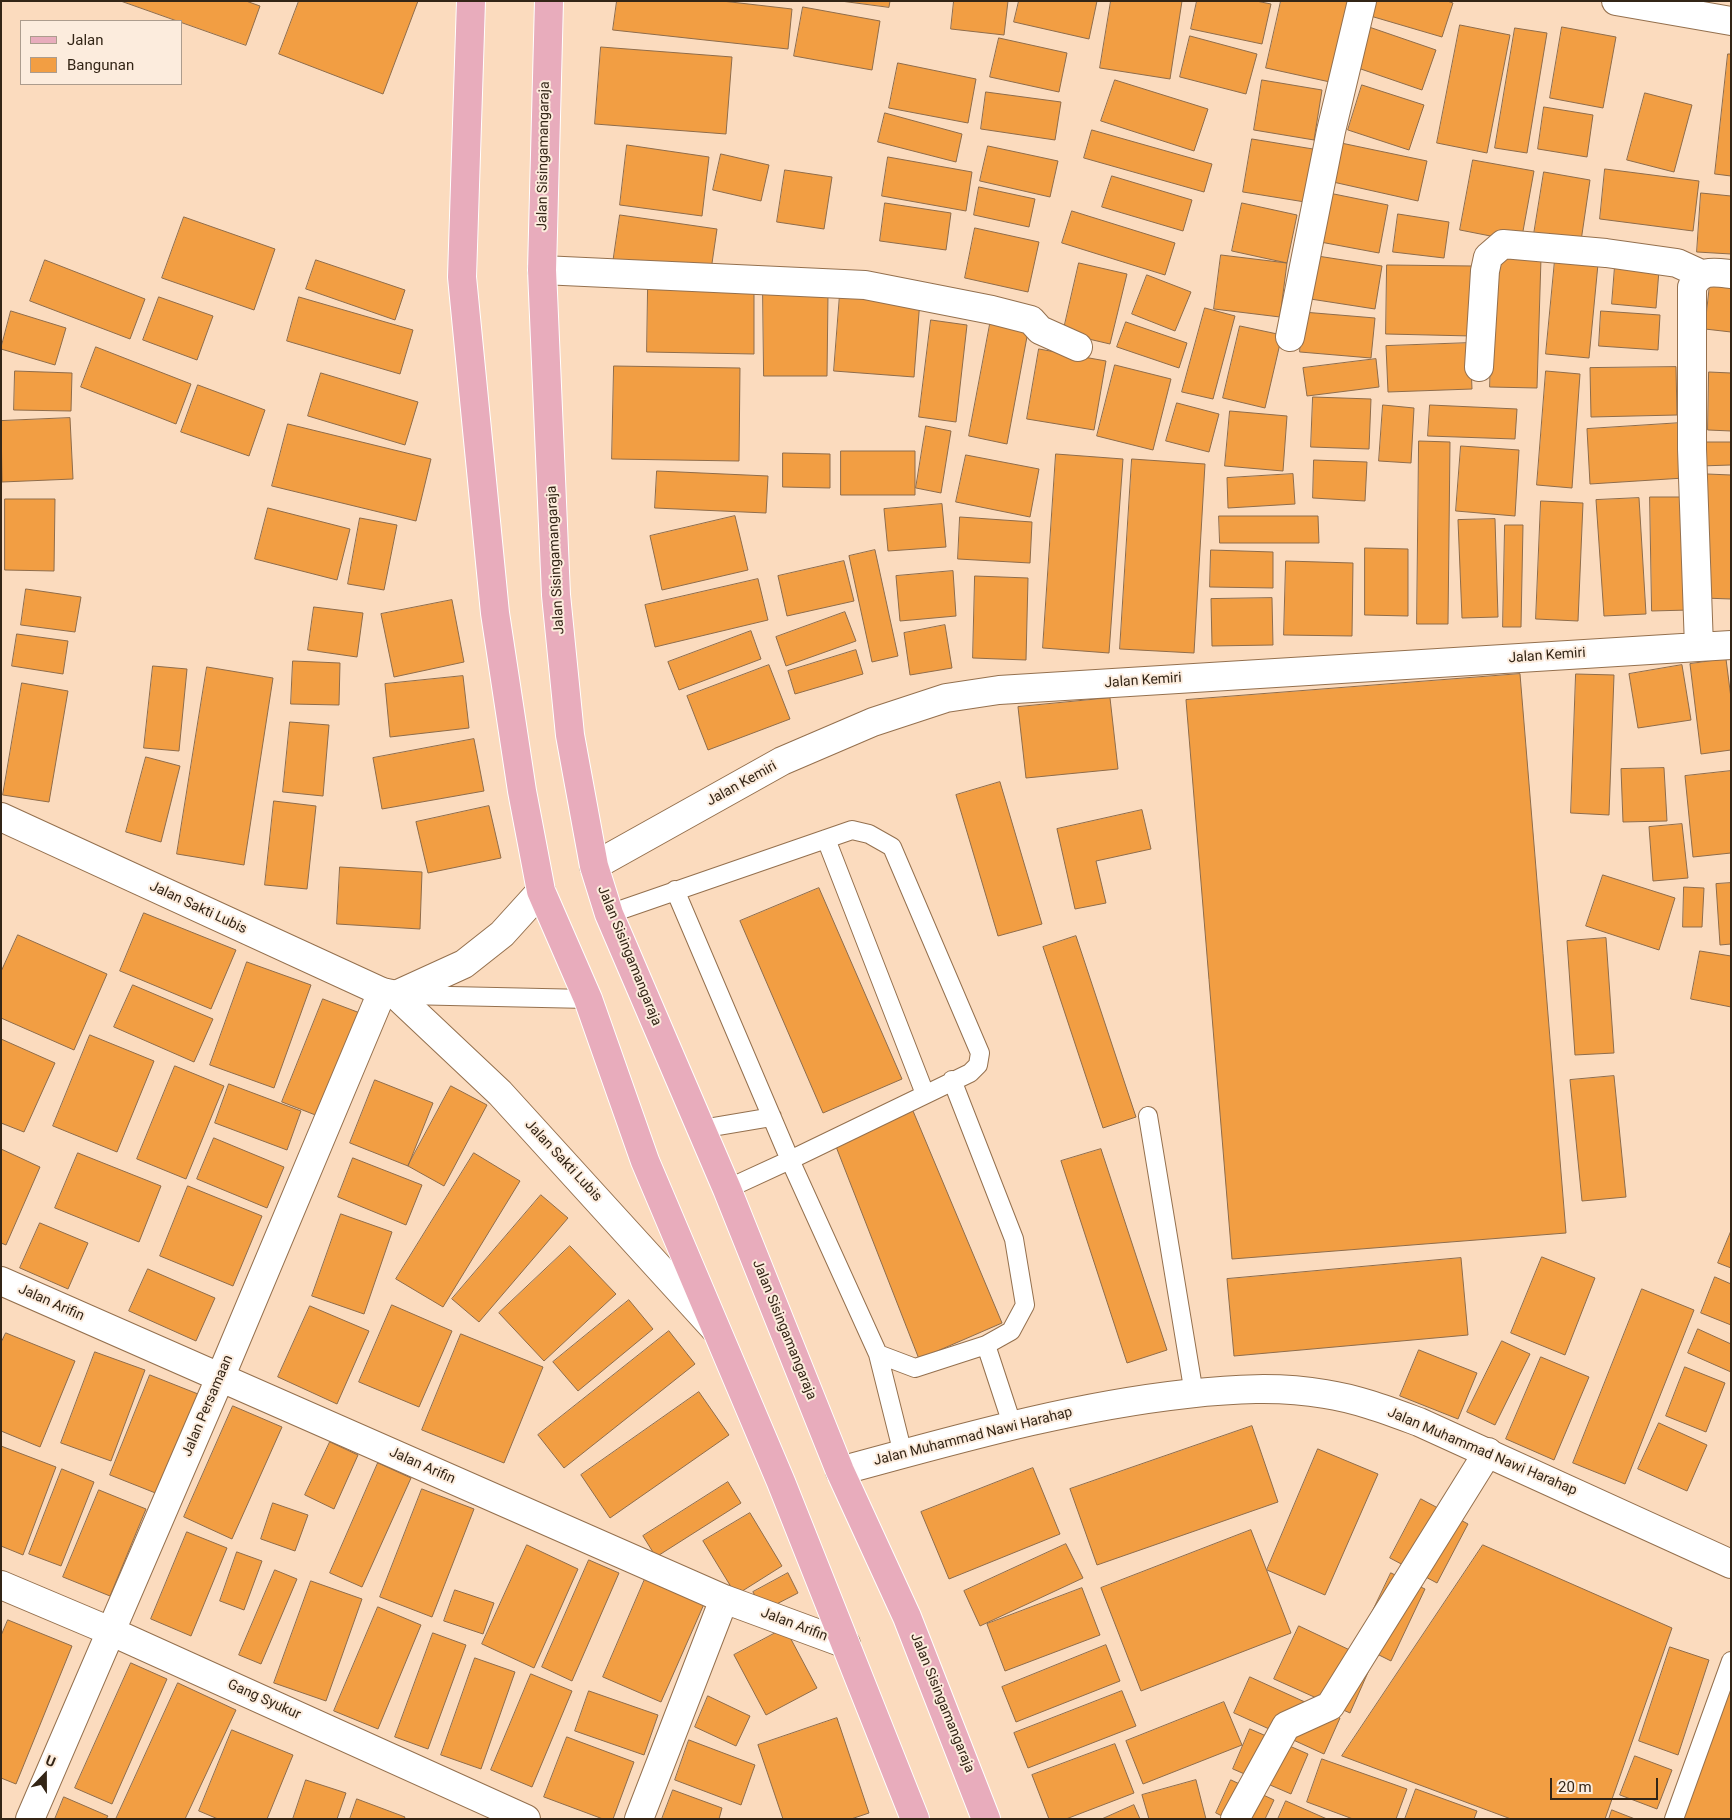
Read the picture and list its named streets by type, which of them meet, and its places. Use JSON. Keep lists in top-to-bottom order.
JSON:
{
  "streets": {
    "main road": ["Jalan Sisingamangaraja"],
    "street": [
      "Jalan Kemiri",
      "Jalan Sakti Lubis",
      "Jalan Arifin",
      "Jalan Persamaan",
      "Jalan Muhammad Nawi Harahap",
      "Gang Syukur"
    ]
  },
  "crossings": [
    ["Jalan Sisingamangaraja", "Jalan Kemiri"],
    ["Jalan Sisingamangaraja", "Jalan Muhammad Nawi Harahap"],
    ["Jalan Sakti Lubis", "Jalan Persamaan"],
    ["Jalan Arifin", "Jalan Persamaan"],
    ["Jalan Persamaan", "Gang Syukur"]
  ],
  "legend": ["Jalan", "Bangunan"],
  "scale_bar": "20 m",
  "north": "top"
}
